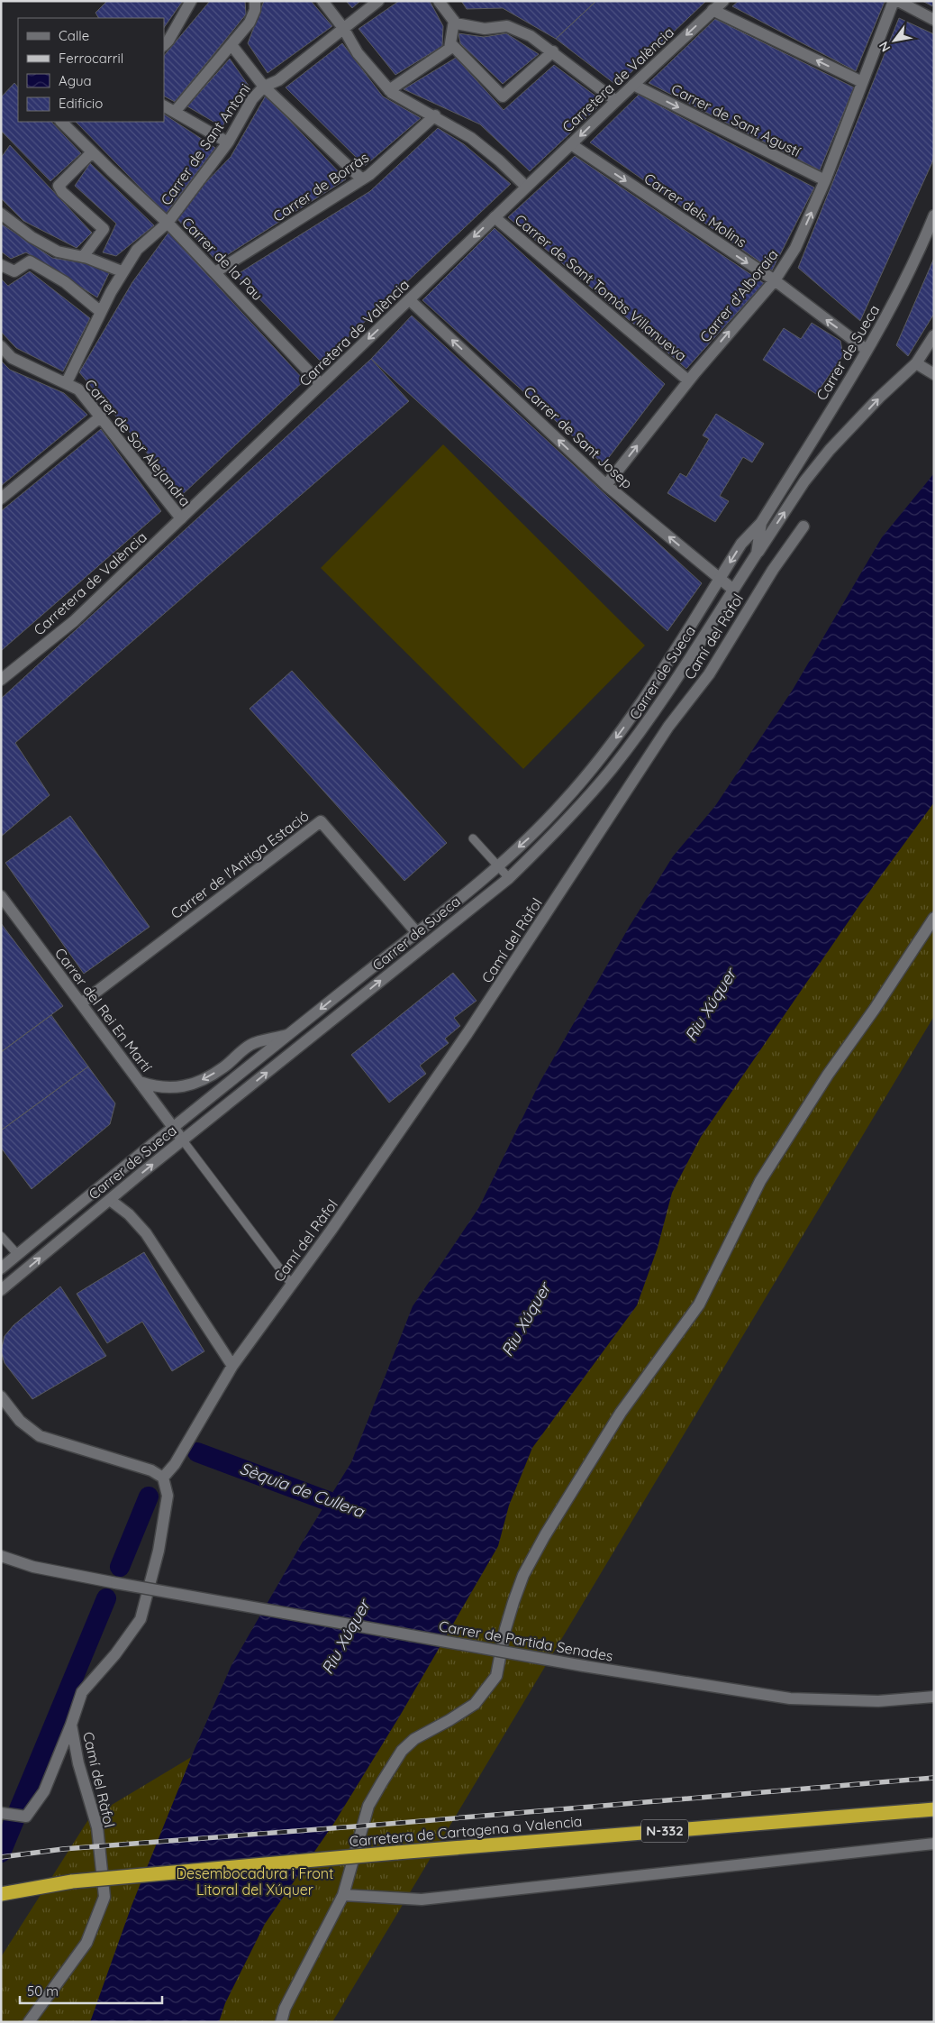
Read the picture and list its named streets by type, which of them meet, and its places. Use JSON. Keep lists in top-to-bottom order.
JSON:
{
  "streets": {
    "highway": ["Carretera de Cartagena a Valencia", "N-332"],
    "street": [
      "Carretera de València",
      "Carrer de Sant Agustí",
      "Carrer de Sant Antoni",
      "Carrer de Borràs",
      "Carrer dels Molins",
      "Carrer de la Pau",
      "Carrer de Sant Tomàs Villanueva",
      "Carrer d'Alboraia",
      "Carrer de Sueca",
      "Carrer de Sant Josep",
      "Carrer de Sor Alejandra",
      "Camí del Ràfol",
      "Carrer de l'Antiga Estació",
      "Carrer del Rei En Martí",
      "Carrer de Partida Senades"
    ]
  },
  "crossings": [
    ["Carretera de València", "Carrer de Sant Agustí"],
    ["Carretera de València", "Carrer dels Molins"],
    ["Carretera de València", "Carrer de la Pau"],
    ["Carretera de València", "Carrer de Sant Tomàs Villanueva"],
    ["Carretera de València", "Carrer de Sant Josep"],
    ["Carretera de València", "Carrer de Sor Alejandra"],
    ["Carrer de Sant Agustí", "Carrer d'Alboraia"],
    ["Carrer de Sant Antoni", "Carrer de la Pau"],
    ["Carrer de Sant Antoni", "Carrer de Sor Alejandra"],
    ["Carrer de Borràs", "Carrer de la Pau"],
    ["Carrer dels Molins", "Carrer d'Alboraia"],
    ["Carrer dels Molins", "Carrer de Sueca"],
    ["Carrer de Sant Tomàs Villanueva", "Carrer d'Alboraia"],
    ["Carrer d'Alboraia", "Carrer de Sant Josep"],
    ["Carrer de Sueca", "Carrer de Sant Josep"],
    ["Carrer de Sueca", "Carrer de l'Antiga Estació"],
    ["Carrer de Sueca", "Carrer del Rei En Martí"],
    ["Carrer de l'Antiga Estació", "Carrer del Rei En Martí"]
  ],
  "one_way": [
    "Carretera de València",
    "Carrer de Sant Agustí",
    "Carrer d'Alboraia",
    "Carrer de Sant Josep"
  ],
  "water": ["Riu Xúquer", "Sèquia de Cullera"],
  "parks": ["Desembocadura i Front Litoral del Xúquer"],
  "legend": [
    "Calle",
    "Ferrocarril",
    "Agua",
    "Edificio"
  ],
  "scale_bar": "50 m",
  "north": "bottom left"
}
